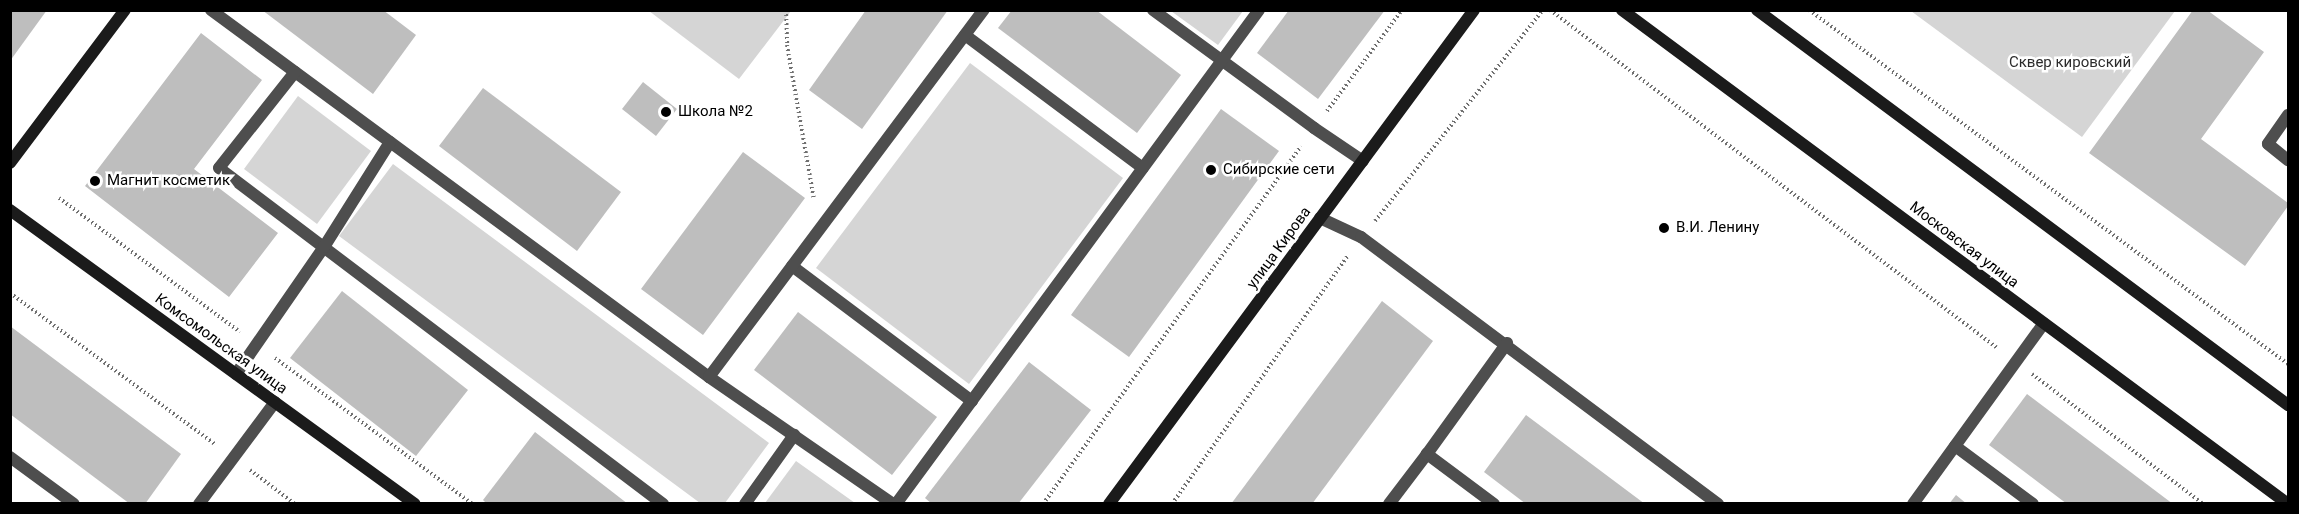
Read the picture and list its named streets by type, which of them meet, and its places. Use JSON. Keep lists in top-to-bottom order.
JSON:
{
  "streets": {
    "main road": ["Московская улица", "улица Кирова", "Комсомольская улица"]
  },
  "parks": ["Сквер кировский"],
  "places": [
    "Школа №2",
    "Сибирские сети",
    "Магнит косметик",
    "В.И. Ленину"
  ]
}
